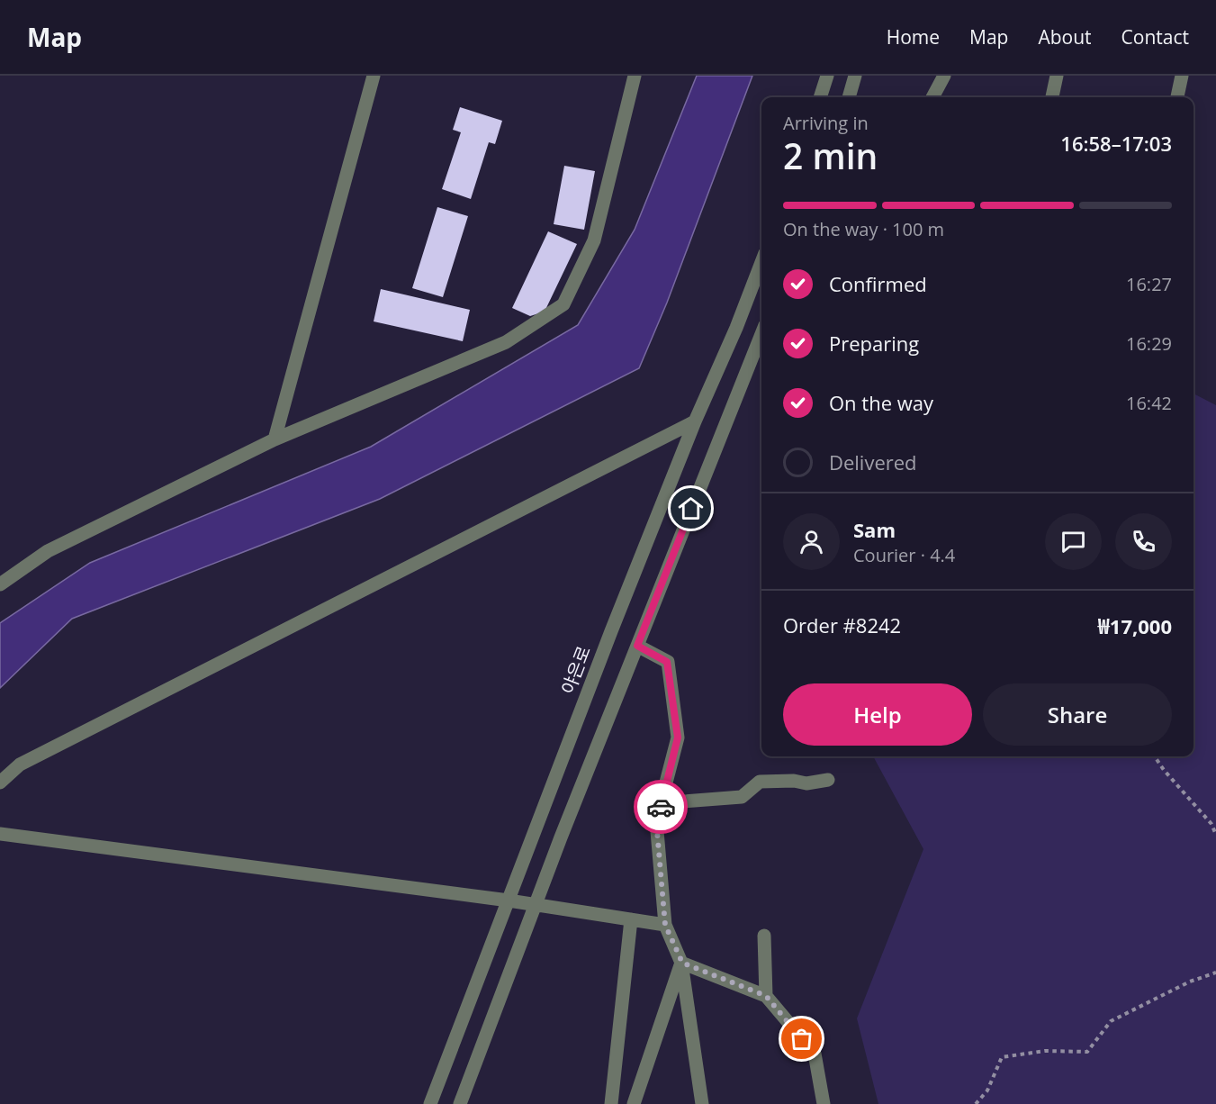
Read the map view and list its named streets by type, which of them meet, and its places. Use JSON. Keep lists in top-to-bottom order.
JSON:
{
  "streets": {
    "street": ["야은로"]
  },
  "page": {
    "header": "Map",
    "nav": [
      "Home",
      "Map",
      "About",
      "Contact"
    ],
    "heading": ["2 min", "Arriving in", "16:58–17:03"],
    "panel": [
      "Sam",
      "Courier · 4.4",
      "Order #8242",
      "₩17,000"
    ],
    "bar": "On the way · 100 m",
    "list": [
      ["Confirmed", "16:27"],
      ["Preparing", "16:29"],
      ["On the way", "16:42"],
      "Delivered"
    ],
    "buttons": ["Help", "Share"]
  }
}
